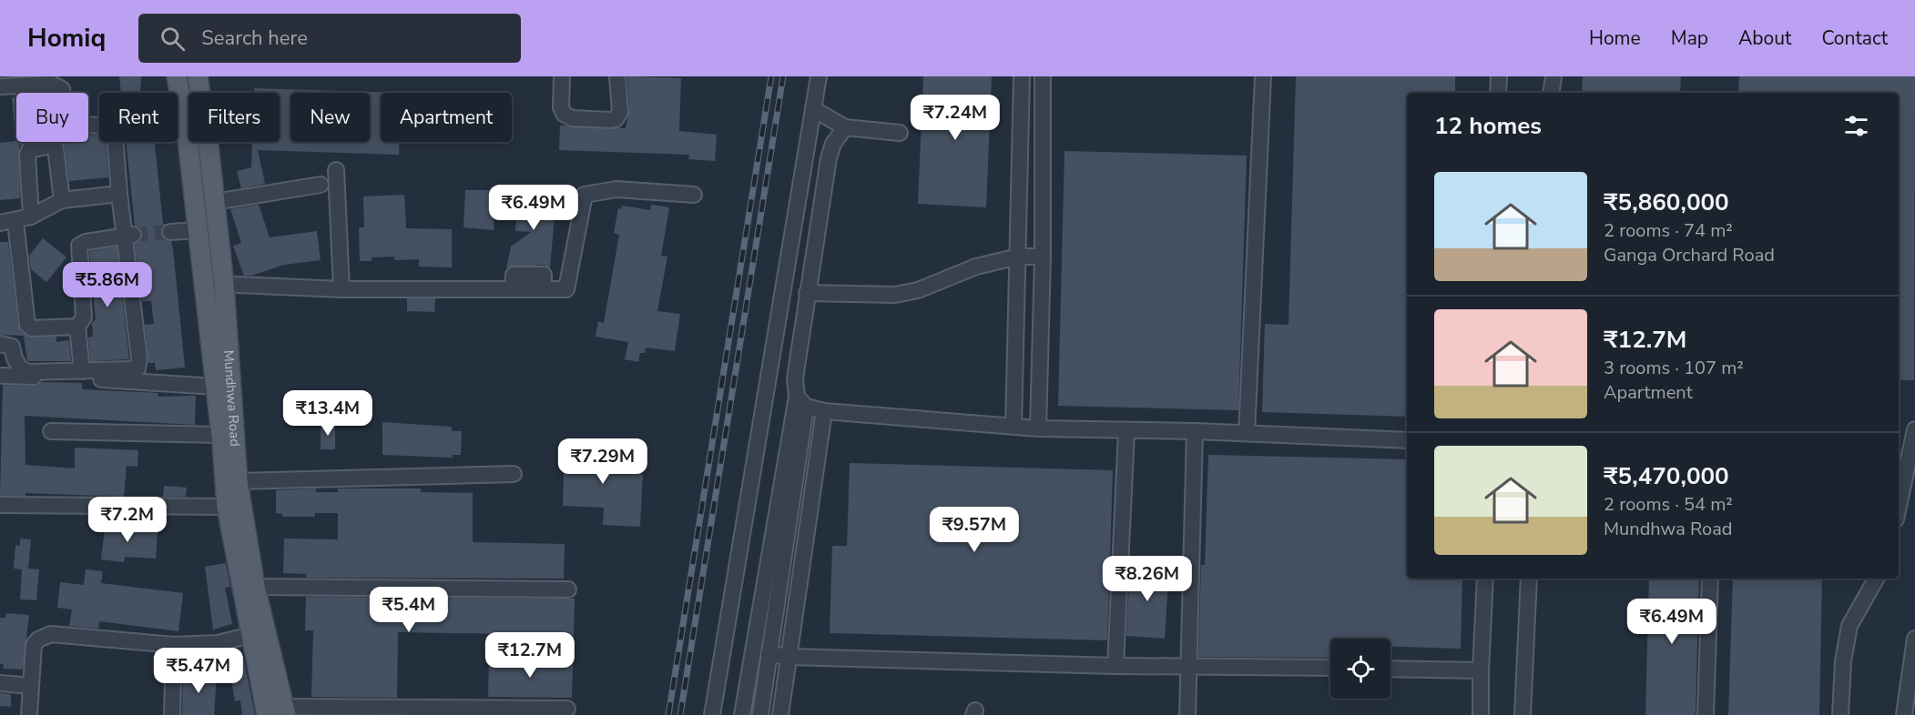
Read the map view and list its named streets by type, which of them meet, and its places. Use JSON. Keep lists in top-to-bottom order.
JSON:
{
  "streets": {
    "main road": ["Mundhwa Road"]
  },
  "page": {
    "header": "Homiq",
    "search": "Search here",
    "nav": [
      "Home",
      "Map",
      "About",
      "Contact"
    ],
    "chip": [
      "Buy",
      "Rent",
      "Filters",
      "New",
      "Apartment"
    ],
    "heading": "12 homes",
    "price": [
      "₹7.24M",
      "₹6.49M",
      "₹5.86M",
      "₹13.4M",
      "₹7.29M",
      "₹7.2M",
      "₹9.57M",
      "₹8.26M",
      "₹5.4M",
      "₹6.49M",
      "₹12.7M",
      "₹5.47M"
    ],
    "list": [
      {
        "name": "₹5,860,000",
        "note": "2 rooms · 74 m² · Ganga Orchard Road"
      },
      {
        "name": "₹12.7M",
        "note": "3 rooms · 107 m² · Apartment"
      },
      {
        "name": "₹5,470,000",
        "note": "2 rooms · 54 m² · Mundhwa Road"
      }
    ]
  }
}
